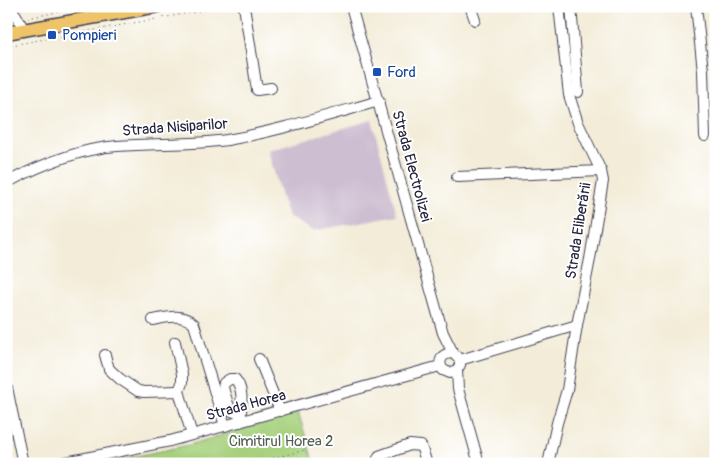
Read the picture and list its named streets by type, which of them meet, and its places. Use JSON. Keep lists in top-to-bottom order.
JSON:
{
  "streets": {
    "street": [
      "Strada Nisiparilor",
      "Strada Electrolizei",
      "Strada Eliberării",
      "Strada Horea"
    ]
  },
  "crossings": [
    ["Strada Nisiparilor", "Strada Electrolizei"],
    ["Strada Electrolizei", "Strada Horea"],
    ["Strada Eliberării", "Strada Horea"]
  ],
  "parks": ["Cimitirul Horea 2"],
  "places": {
    "transit": ["Pompieri", "Ford"]
  }
}
